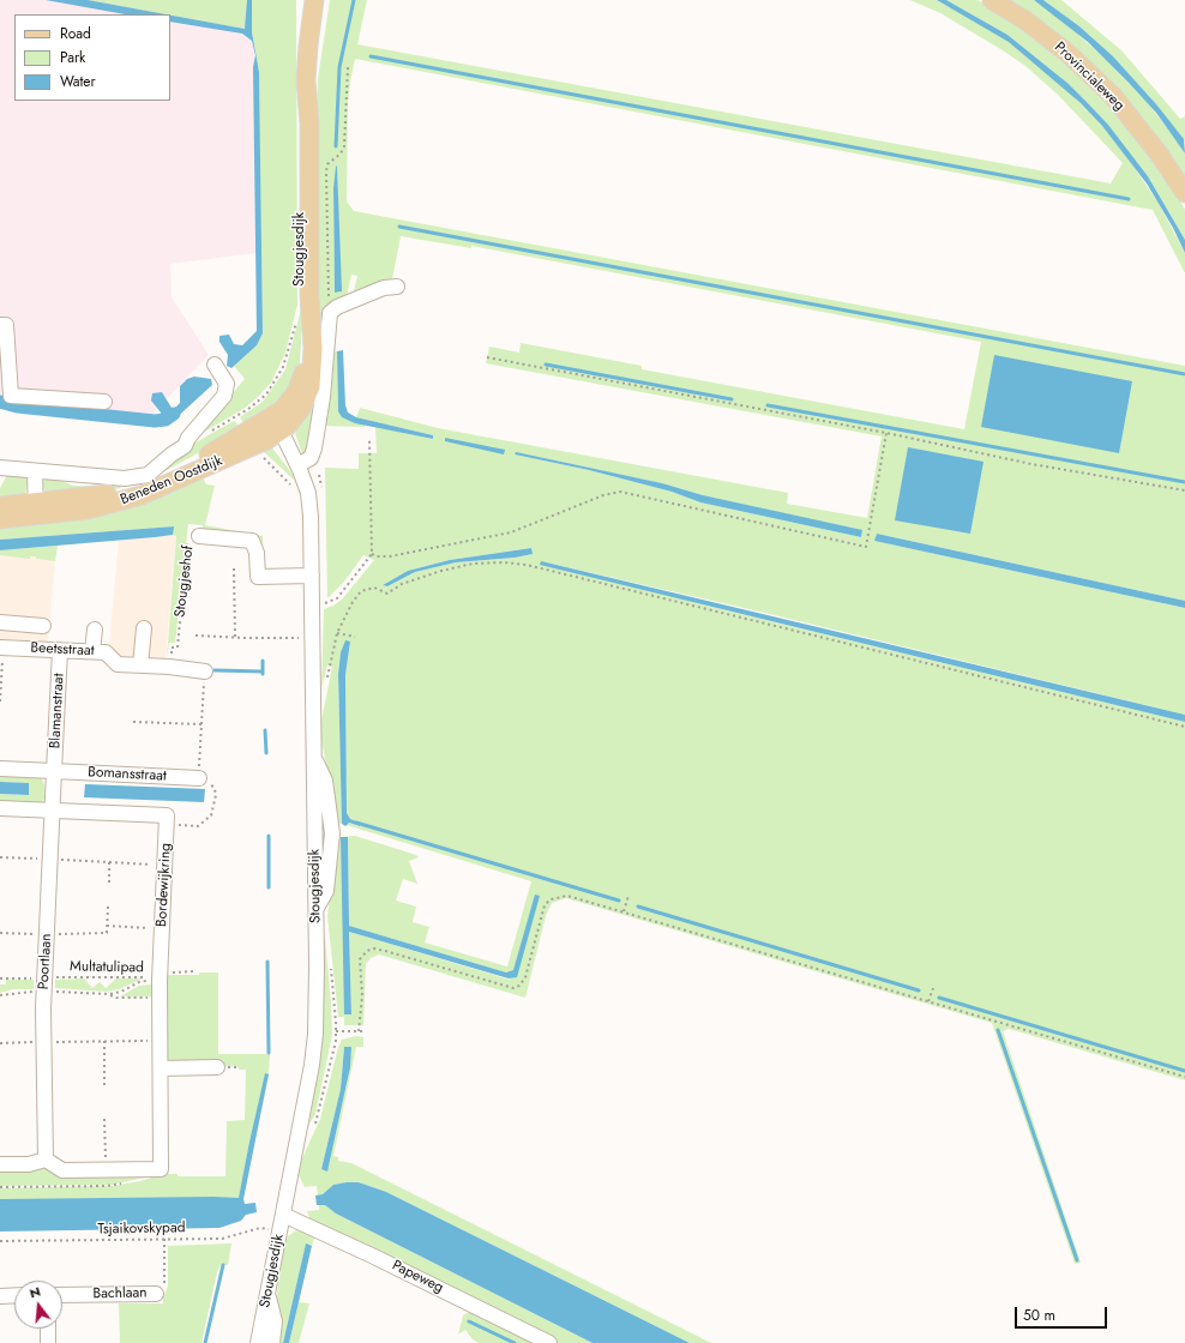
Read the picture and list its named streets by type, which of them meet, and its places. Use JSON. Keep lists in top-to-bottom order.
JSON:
{
  "streets": {
    "main road": ["Provincialeweg", "Stougjesdijk", "Beneden Oostdijk"],
    "street": [
      "Stougjeshof",
      "Beetsstraat",
      "Blamanstraat",
      "Bomansstraat",
      "Bordewijkring",
      "Poortlaan",
      "Papeweg",
      "Bachlaan"
    ],
    "path": ["Multatulipad", "Tsjaikovskypad"]
  },
  "crossings": [
    ["Stougjesdijk", "Beneden Oostdijk"],
    ["Stougjesdijk", "Stougjeshof"],
    ["Stougjesdijk", "Tsjaikovskypad"],
    ["Stougjesdijk", "Papeweg"],
    ["Stougjeshof", "Beetsstraat"],
    ["Beetsstraat", "Blamanstraat"],
    ["Blamanstraat", "Bomansstraat"],
    ["Blamanstraat", "Poortlaan"],
    ["Bomansstraat", "Poortlaan"],
    ["Bordewijkring", "Poortlaan"],
    ["Bordewijkring", "Multatulipad"],
    ["Poortlaan", "Multatulipad"],
    ["Tsjaikovskypad", "Bachlaan"]
  ],
  "legend": ["Road", "Park", "Water"],
  "scale_bar": "50 m",
  "north": "top"
}
